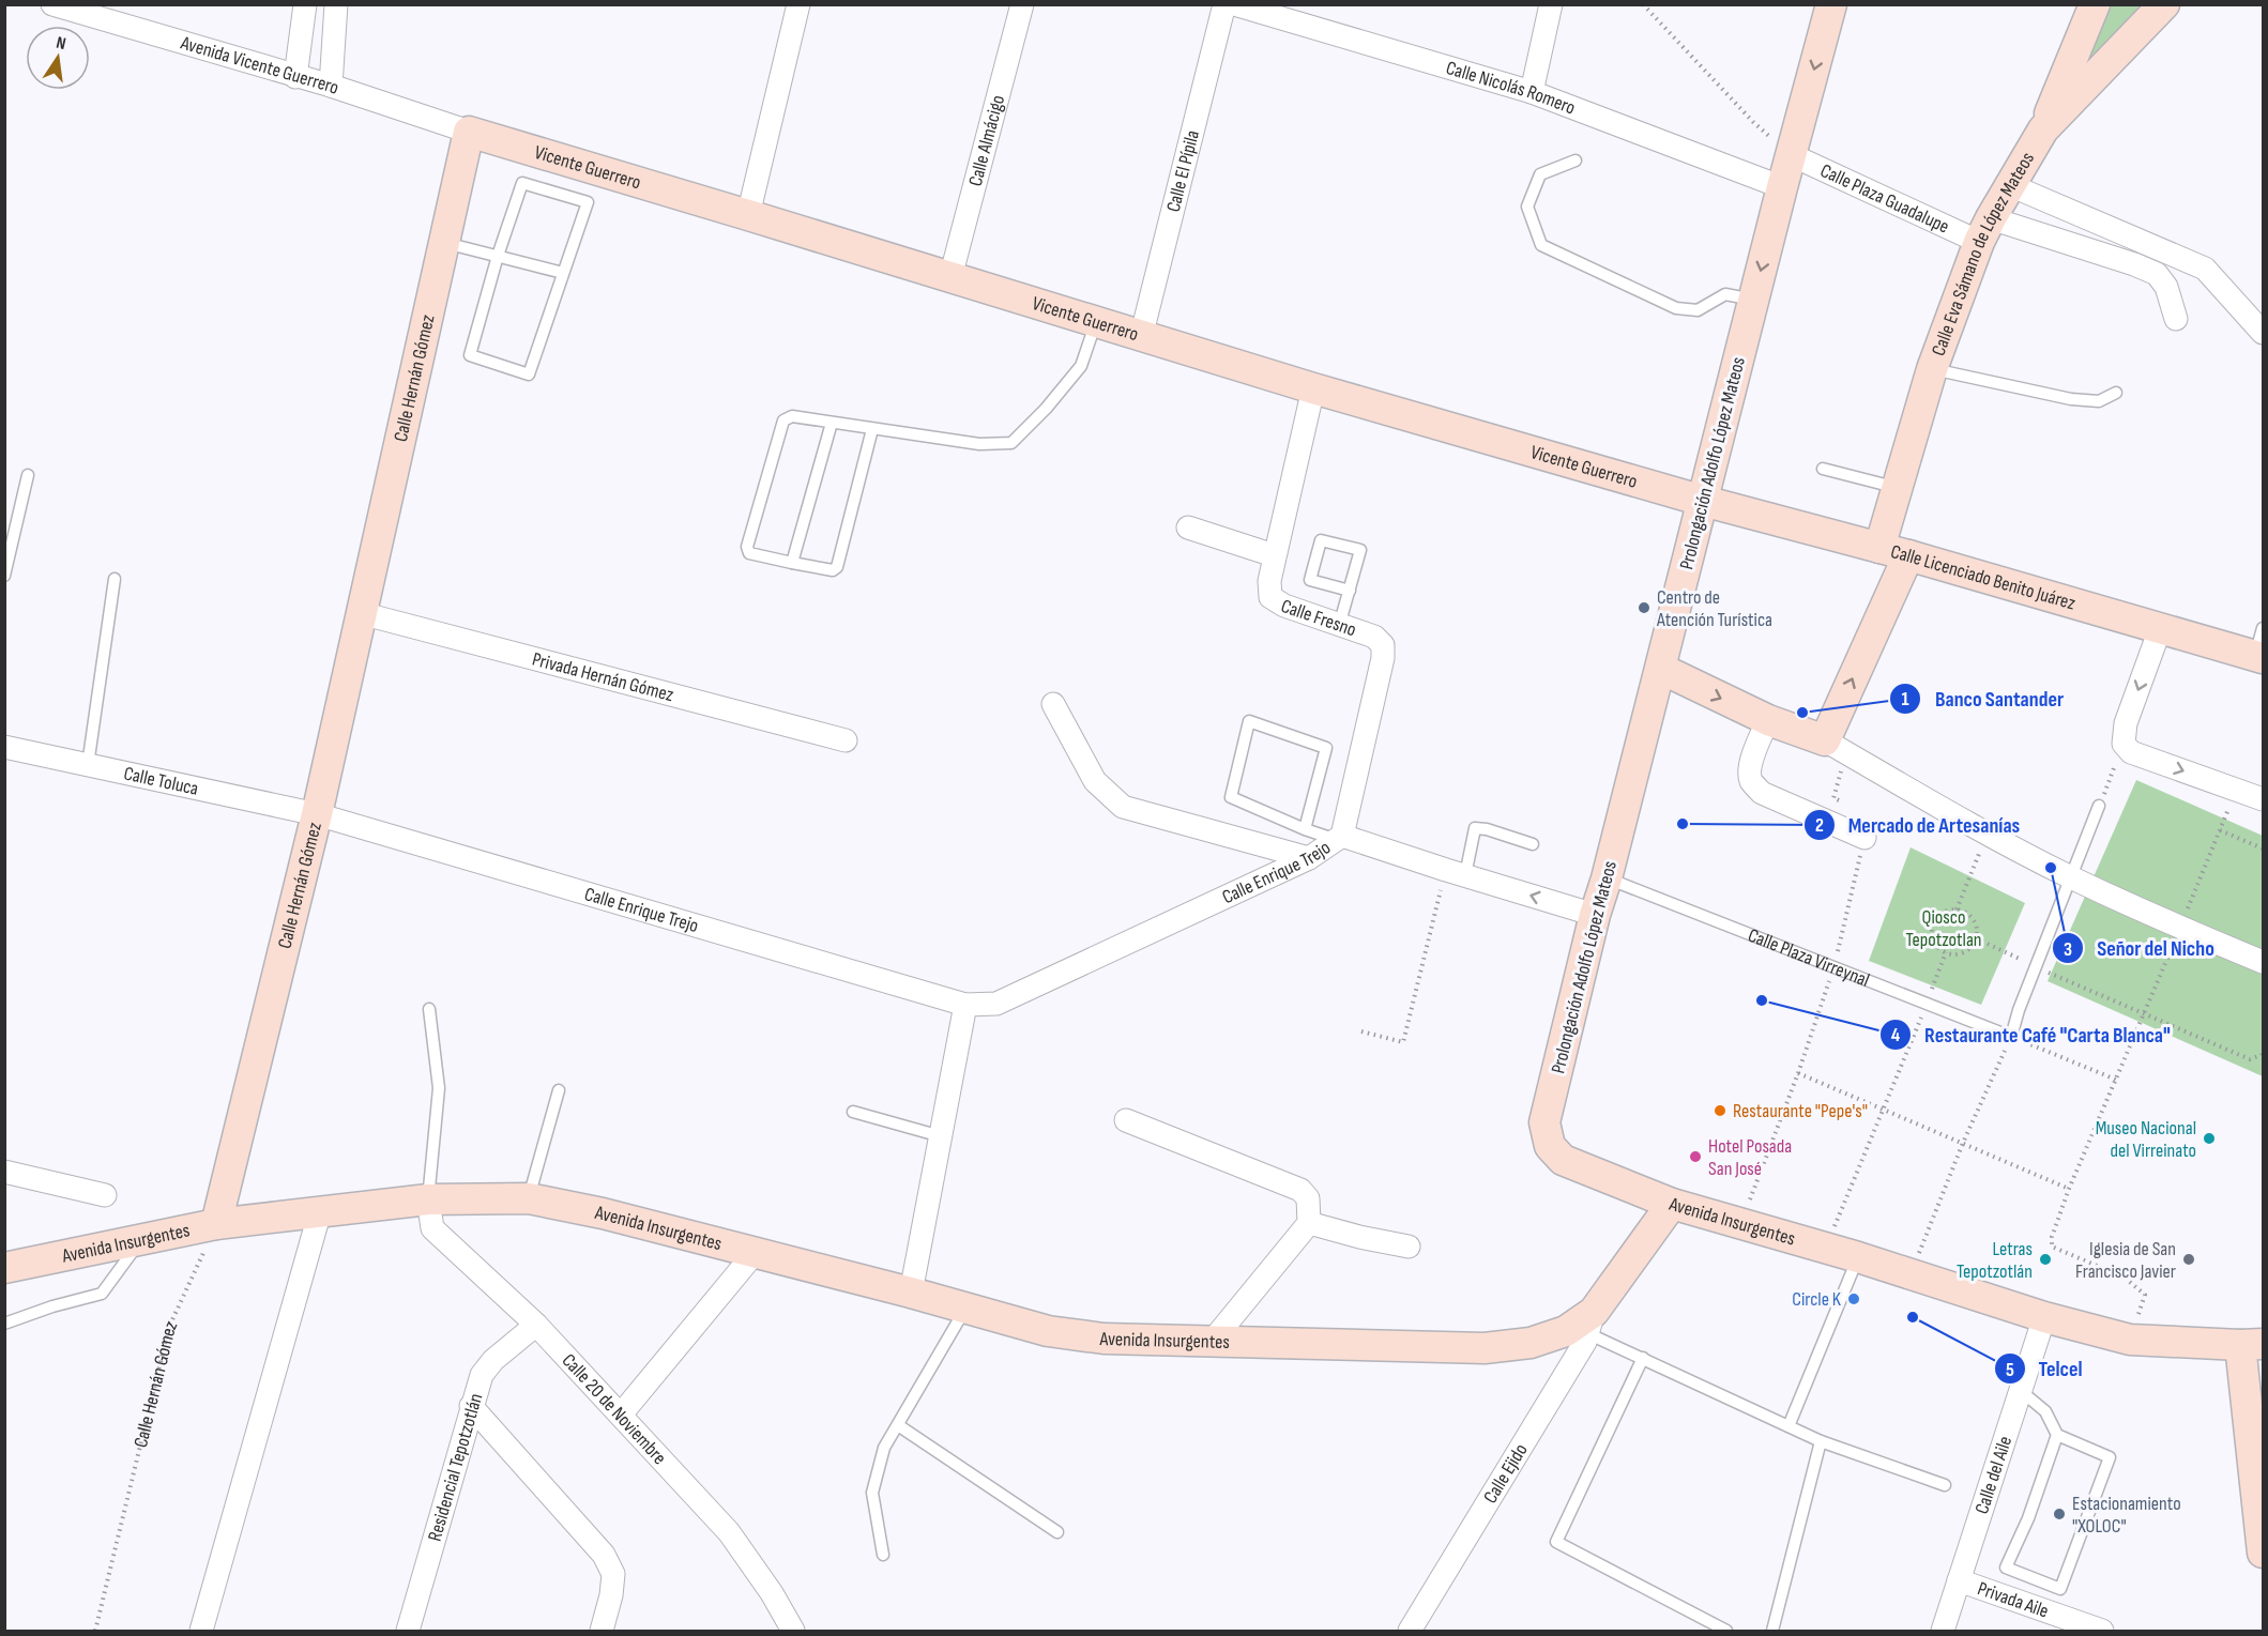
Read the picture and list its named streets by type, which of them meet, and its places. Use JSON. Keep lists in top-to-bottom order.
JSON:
{
  "streets": {
    "street": [
      "Avenida Vicente Guerrero",
      "Calle Nicolás Romero",
      "Calle Almácigo",
      "Vicente Guerrero",
      "Calle El Pípila",
      "Calle Plaza Guadalupe",
      "Calle Eva Sámano de López Mateos",
      "Calle Hernán Gómez",
      "Prolongación Adolfo López Mateos",
      "Calle Licenciado Benito Juárez",
      "Calle Fresno",
      "Privada Hernán Gómez",
      "Calle Toluca",
      "Calle Enrique Trejo",
      "Avenida Insurgentes",
      "Calle 20 de Noviembre",
      "Residencial Tepotzotlán",
      "Calle Ejido",
      "Calle del Aile",
      "Privada Aile"
    ],
    "lane": ["Calle Plaza Virreynal"]
  },
  "crossings": [
    ["Avenida Vicente Guerrero", "Vicente Guerrero"],
    ["Avenida Vicente Guerrero", "Calle Hernán Gómez"],
    ["Calle Nicolás Romero", "Prolongación Adolfo López Mateos"],
    ["Calle Almácigo", "Vicente Guerrero"],
    ["Vicente Guerrero", "Calle El Pípila"],
    ["Vicente Guerrero", "Calle Hernán Gómez"],
    ["Vicente Guerrero", "Prolongación Adolfo López Mateos"],
    ["Vicente Guerrero", "Calle Licenciado Benito Juárez"],
    ["Vicente Guerrero", "Calle Fresno"],
    ["Calle Plaza Guadalupe", "Calle Eva Sámano de López Mateos"],
    ["Calle Plaza Guadalupe", "Prolongación Adolfo López Mateos"],
    ["Calle Eva Sámano de López Mateos", "Calle Licenciado Benito Juárez"],
    ["Calle Hernán Gómez", "Privada Hernán Gómez"],
    ["Calle Hernán Gómez", "Calle Toluca"],
    ["Calle Hernán Gómez", "Calle Enrique Trejo"],
    ["Calle Hernán Gómez", "Avenida Insurgentes"],
    ["Prolongación Adolfo López Mateos", "Calle Licenciado Benito Juárez"],
    ["Prolongación Adolfo López Mateos", "Calle Enrique Trejo"],
    ["Prolongación Adolfo López Mateos", "Calle Plaza Virreynal"],
    ["Prolongación Adolfo López Mateos", "Avenida Insurgentes"],
    ["Calle Fresno", "Calle Enrique Trejo"],
    ["Calle Toluca", "Calle Enrique Trejo"],
    ["Avenida Insurgentes", "Calle 20 de Noviembre"],
    ["Avenida Insurgentes", "Calle Ejido"],
    ["Avenida Insurgentes", "Calle del Aile"],
    ["Calle 20 de Noviembre", "Residencial Tepotzotlán"],
    ["Calle del Aile", "Privada Aile"]
  ],
  "parks": ["Qiosco Tepotzotlan"],
  "places": [
    "Centro de Atención Turística",
    "Banco Santander",
    "Mercado de Artesanías",
    "Señor del Nicho",
    "Restaurante Café \"Carta Blanca\"",
    "Restaurante \"Pepe's\"",
    "Museo Nacional del Virreinato",
    "Hotel Posada San José",
    "Letras Tepotzotlán",
    "Iglesia de San Francisco Javier",
    "Circle K",
    "Telcel",
    "Estacionamiento \"XOLOC\""
  ],
  "north": "top"
}
